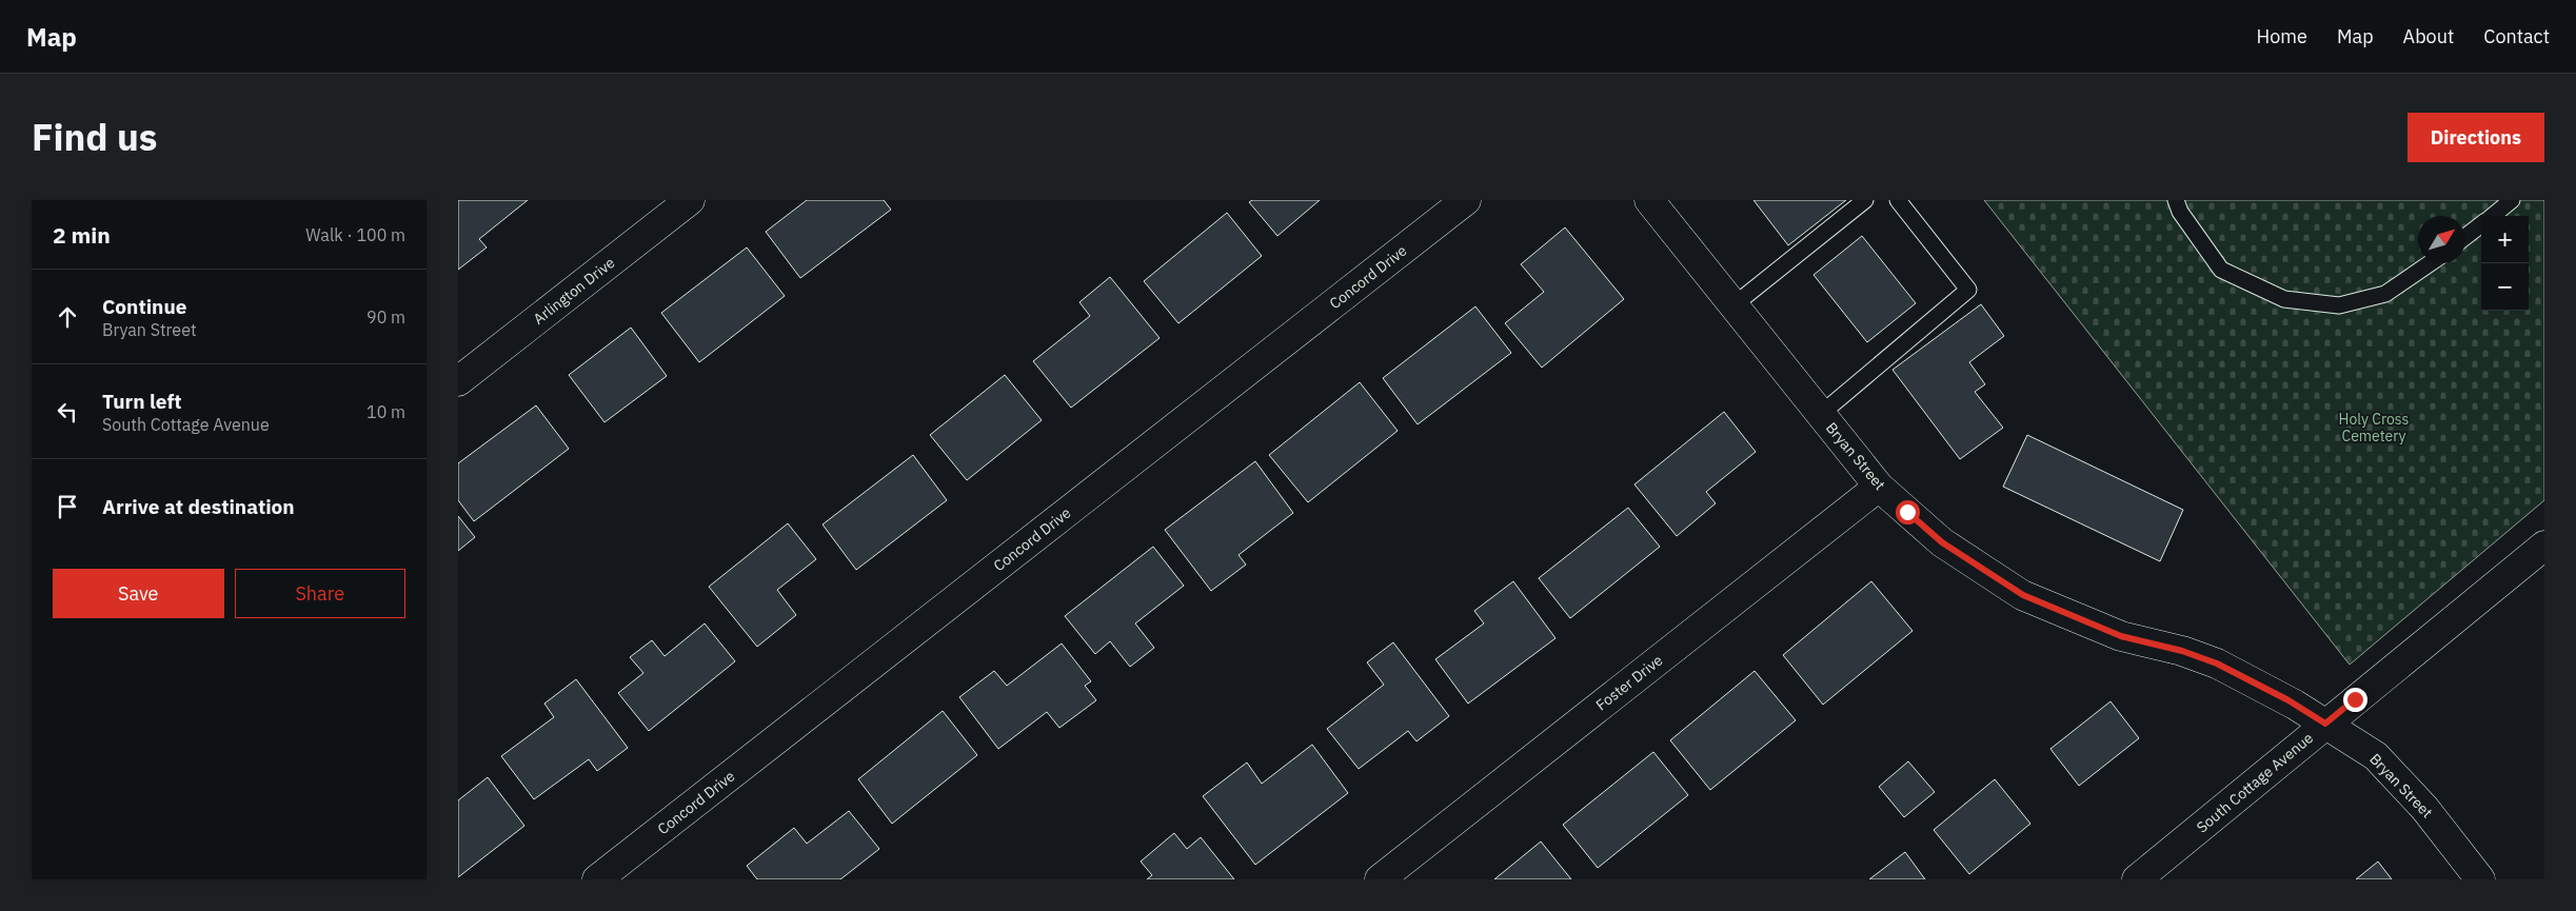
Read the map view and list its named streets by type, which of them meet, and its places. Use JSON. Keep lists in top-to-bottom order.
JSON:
{
  "streets": {
    "street": [
      "Concord Drive",
      "Arlington Drive",
      "Bryan Street",
      "Foster Drive",
      "South Cottage Avenue"
    ]
  },
  "crossings": [
    ["Bryan Street", "Foster Drive"],
    ["Bryan Street", "South Cottage Avenue"]
  ],
  "parks": ["Holy Cross Cemetery"],
  "north": "top right",
  "page": {
    "header": "Map",
    "nav": [
      "Home",
      "Map",
      "About",
      "Contact"
    ],
    "title": "Find us",
    "buttons": [
      "Directions",
      ["Save", "Share"]
    ],
    "heading": ["2 min", "Walk · 100 m"],
    "map_buttons": ["+", "−"],
    "list": [
      ["Continue", "Bryan Street", "90 m"],
      ["Turn left", "South Cottage Avenue", "10 m"],
      "Arrive at destination"
    ]
  }
}
